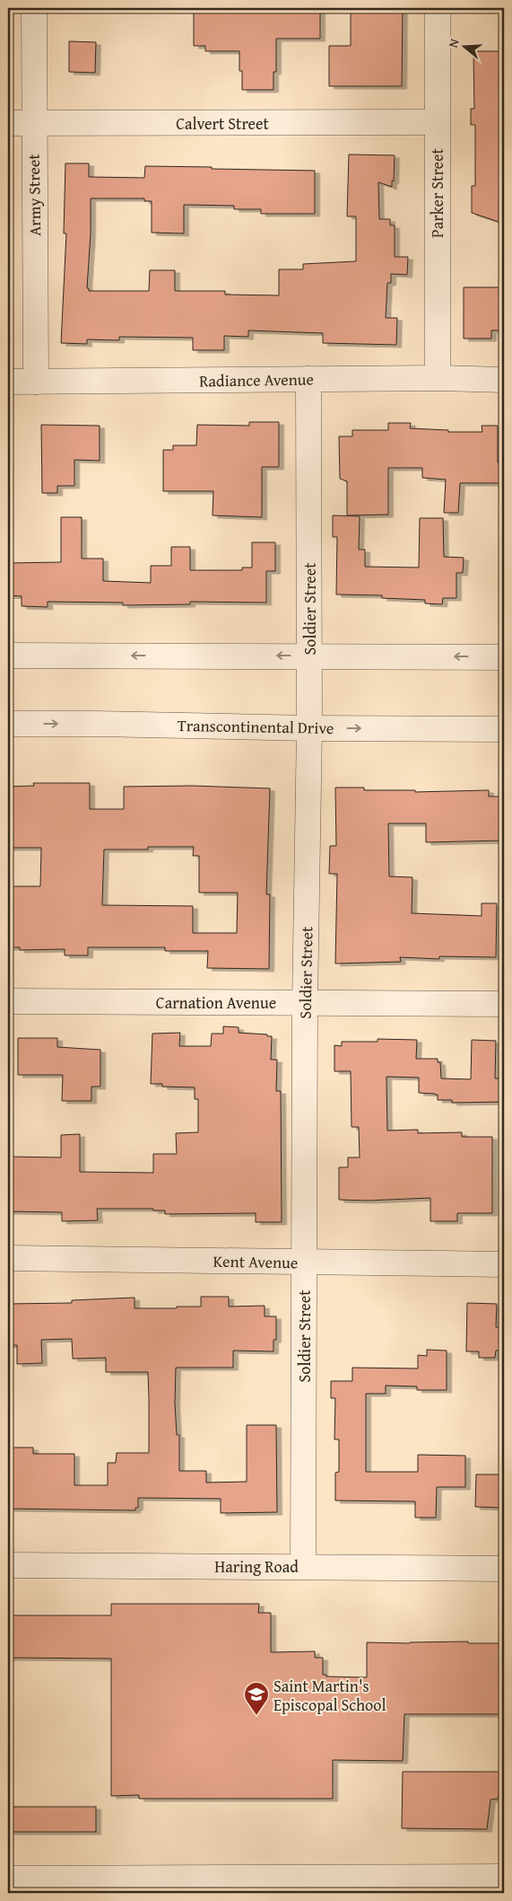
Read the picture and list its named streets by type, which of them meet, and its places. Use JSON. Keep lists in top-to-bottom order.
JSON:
{
  "streets": {
    "street": [
      "Calvert Street",
      "Parker Street",
      "Army Street",
      "Radiance Avenue",
      "Soldier Street",
      "Transcontinental Drive",
      "Carnation Avenue",
      "Kent Avenue",
      "Haring Road"
    ]
  },
  "crossings": [
    ["Calvert Street", "Parker Street"],
    ["Calvert Street", "Army Street"],
    ["Parker Street", "Radiance Avenue"],
    ["Army Street", "Radiance Avenue"],
    ["Radiance Avenue", "Soldier Street"],
    ["Soldier Street", "Transcontinental Drive"],
    ["Soldier Street", "Carnation Avenue"],
    ["Soldier Street", "Kent Avenue"],
    ["Soldier Street", "Haring Road"]
  ],
  "places": {
    "school or university": ["Saint Martin's Episcopal School"]
  },
  "north": "left"
}
